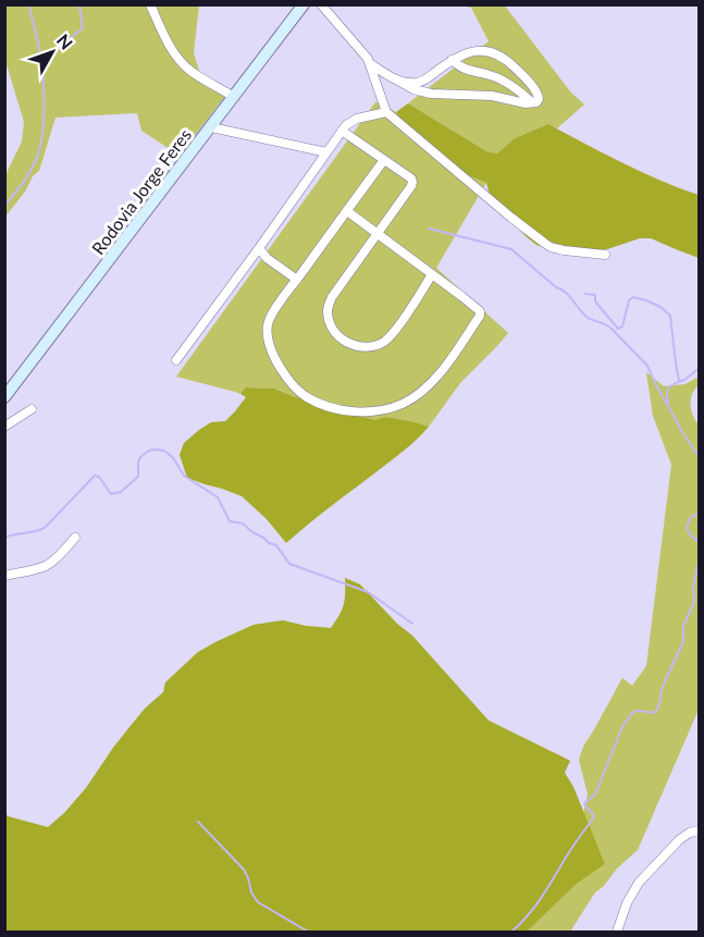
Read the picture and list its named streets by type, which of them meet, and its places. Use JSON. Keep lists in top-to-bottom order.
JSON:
{
  "streets": {
    "main road": ["Rodovia Jorge Feres"]
  },
  "north": "top right"
}
